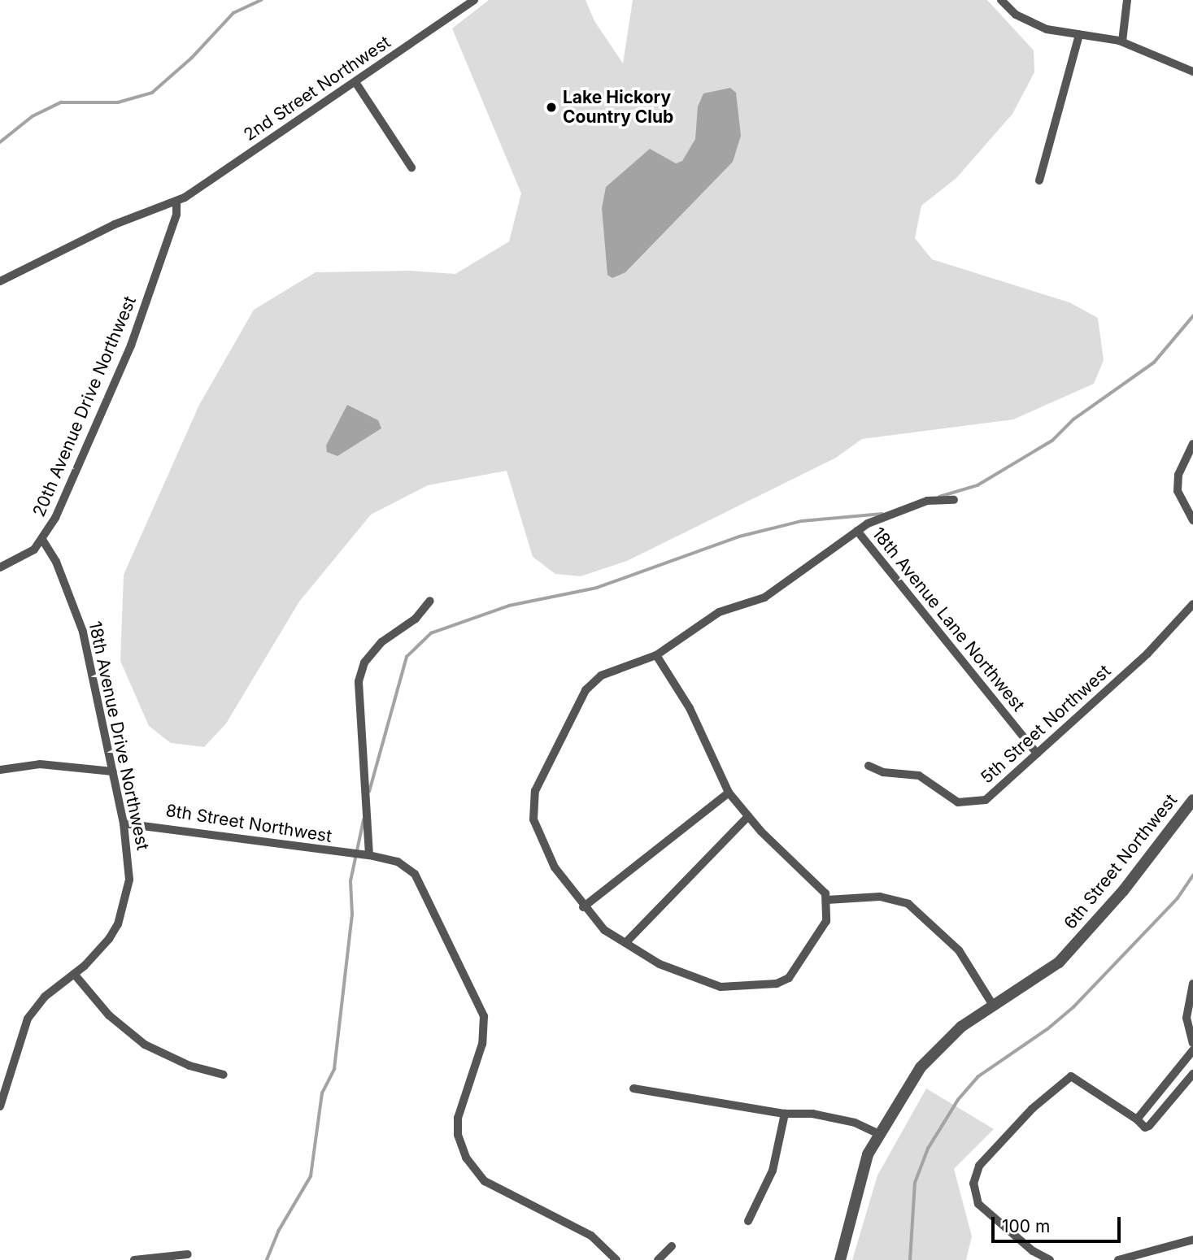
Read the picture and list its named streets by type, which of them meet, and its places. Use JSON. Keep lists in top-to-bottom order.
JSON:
{
  "streets": {
    "street": [
      "2nd Street Northwest",
      "20th Avenue Drive Northwest",
      "18th Avenue Lane Northwest",
      "5th Street Northwest",
      "18th Avenue Drive Northwest",
      "8th Street Northwest",
      "6th Street Northwest"
    ]
  },
  "crossings": [
    ["2nd Street Northwest", "20th Avenue Drive Northwest"],
    ["20th Avenue Drive Northwest", "18th Avenue Drive Northwest"],
    ["18th Avenue Lane Northwest", "5th Street Northwest"],
    ["18th Avenue Drive Northwest", "8th Street Northwest"]
  ],
  "places": ["Lake Hickory Country Club"],
  "scale_bar": "100 m"
}
